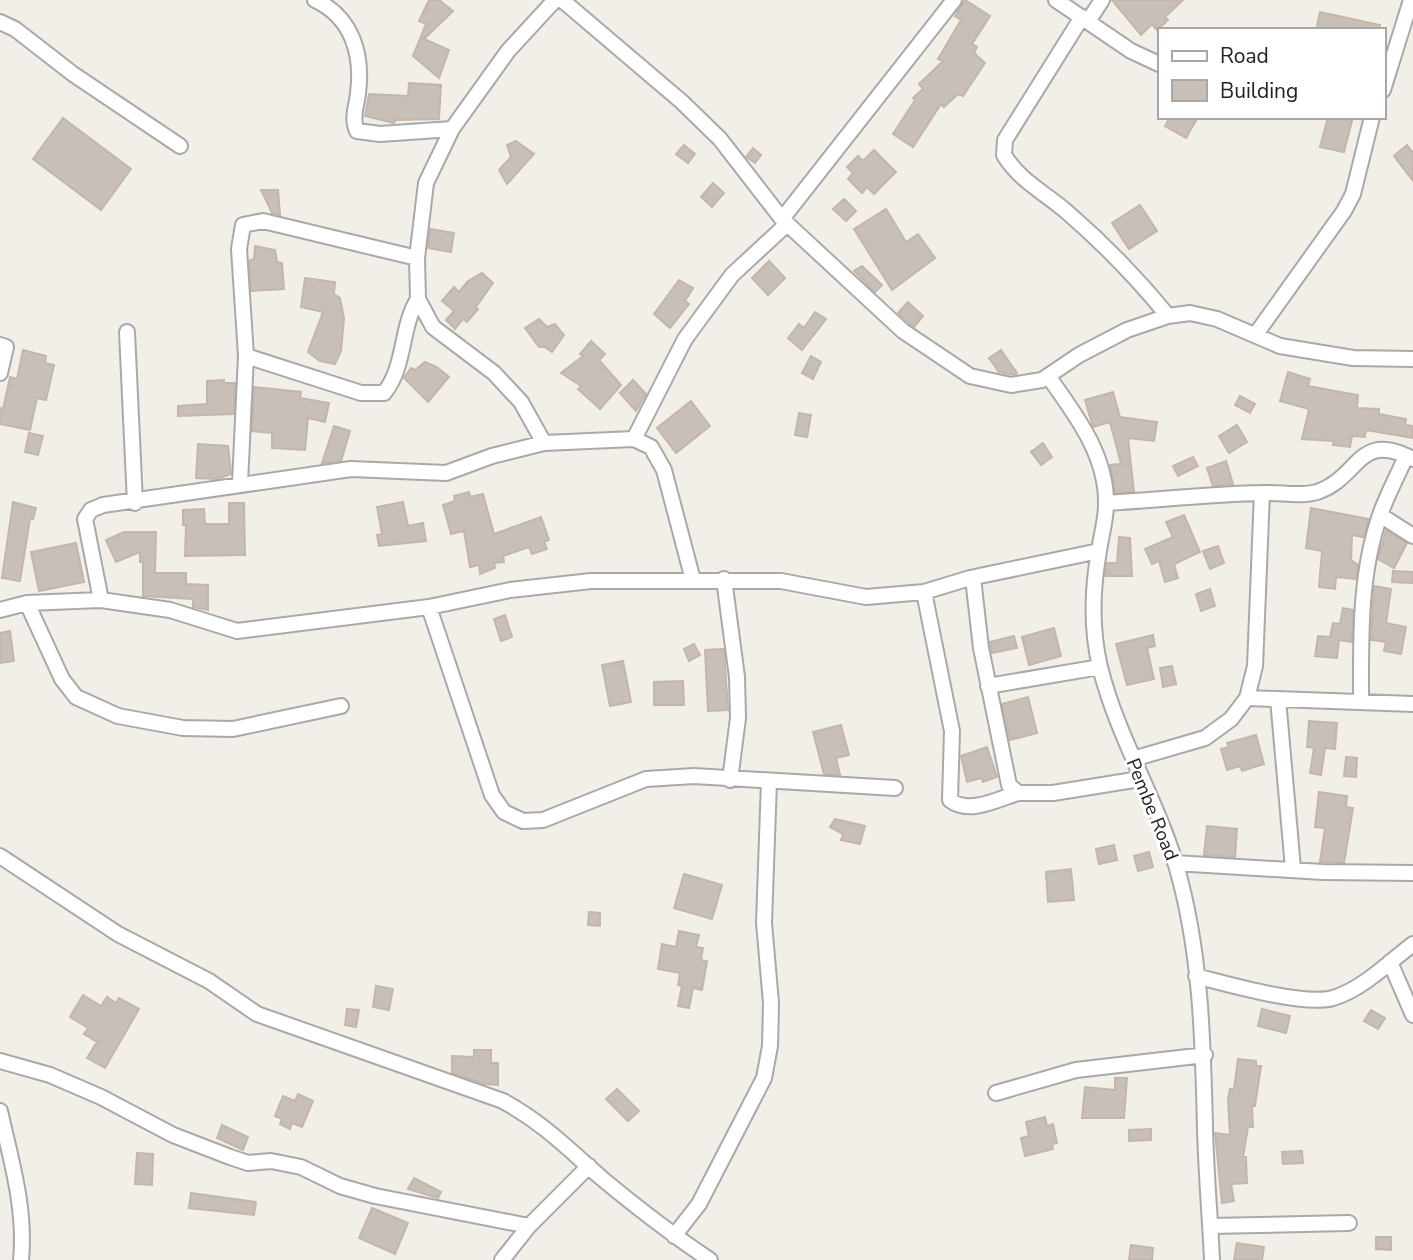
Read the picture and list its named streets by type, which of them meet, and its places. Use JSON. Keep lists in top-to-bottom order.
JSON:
{
  "streets": {
    "street": ["Pembe Road"]
  },
  "legend": ["Road", "Building"]
}
